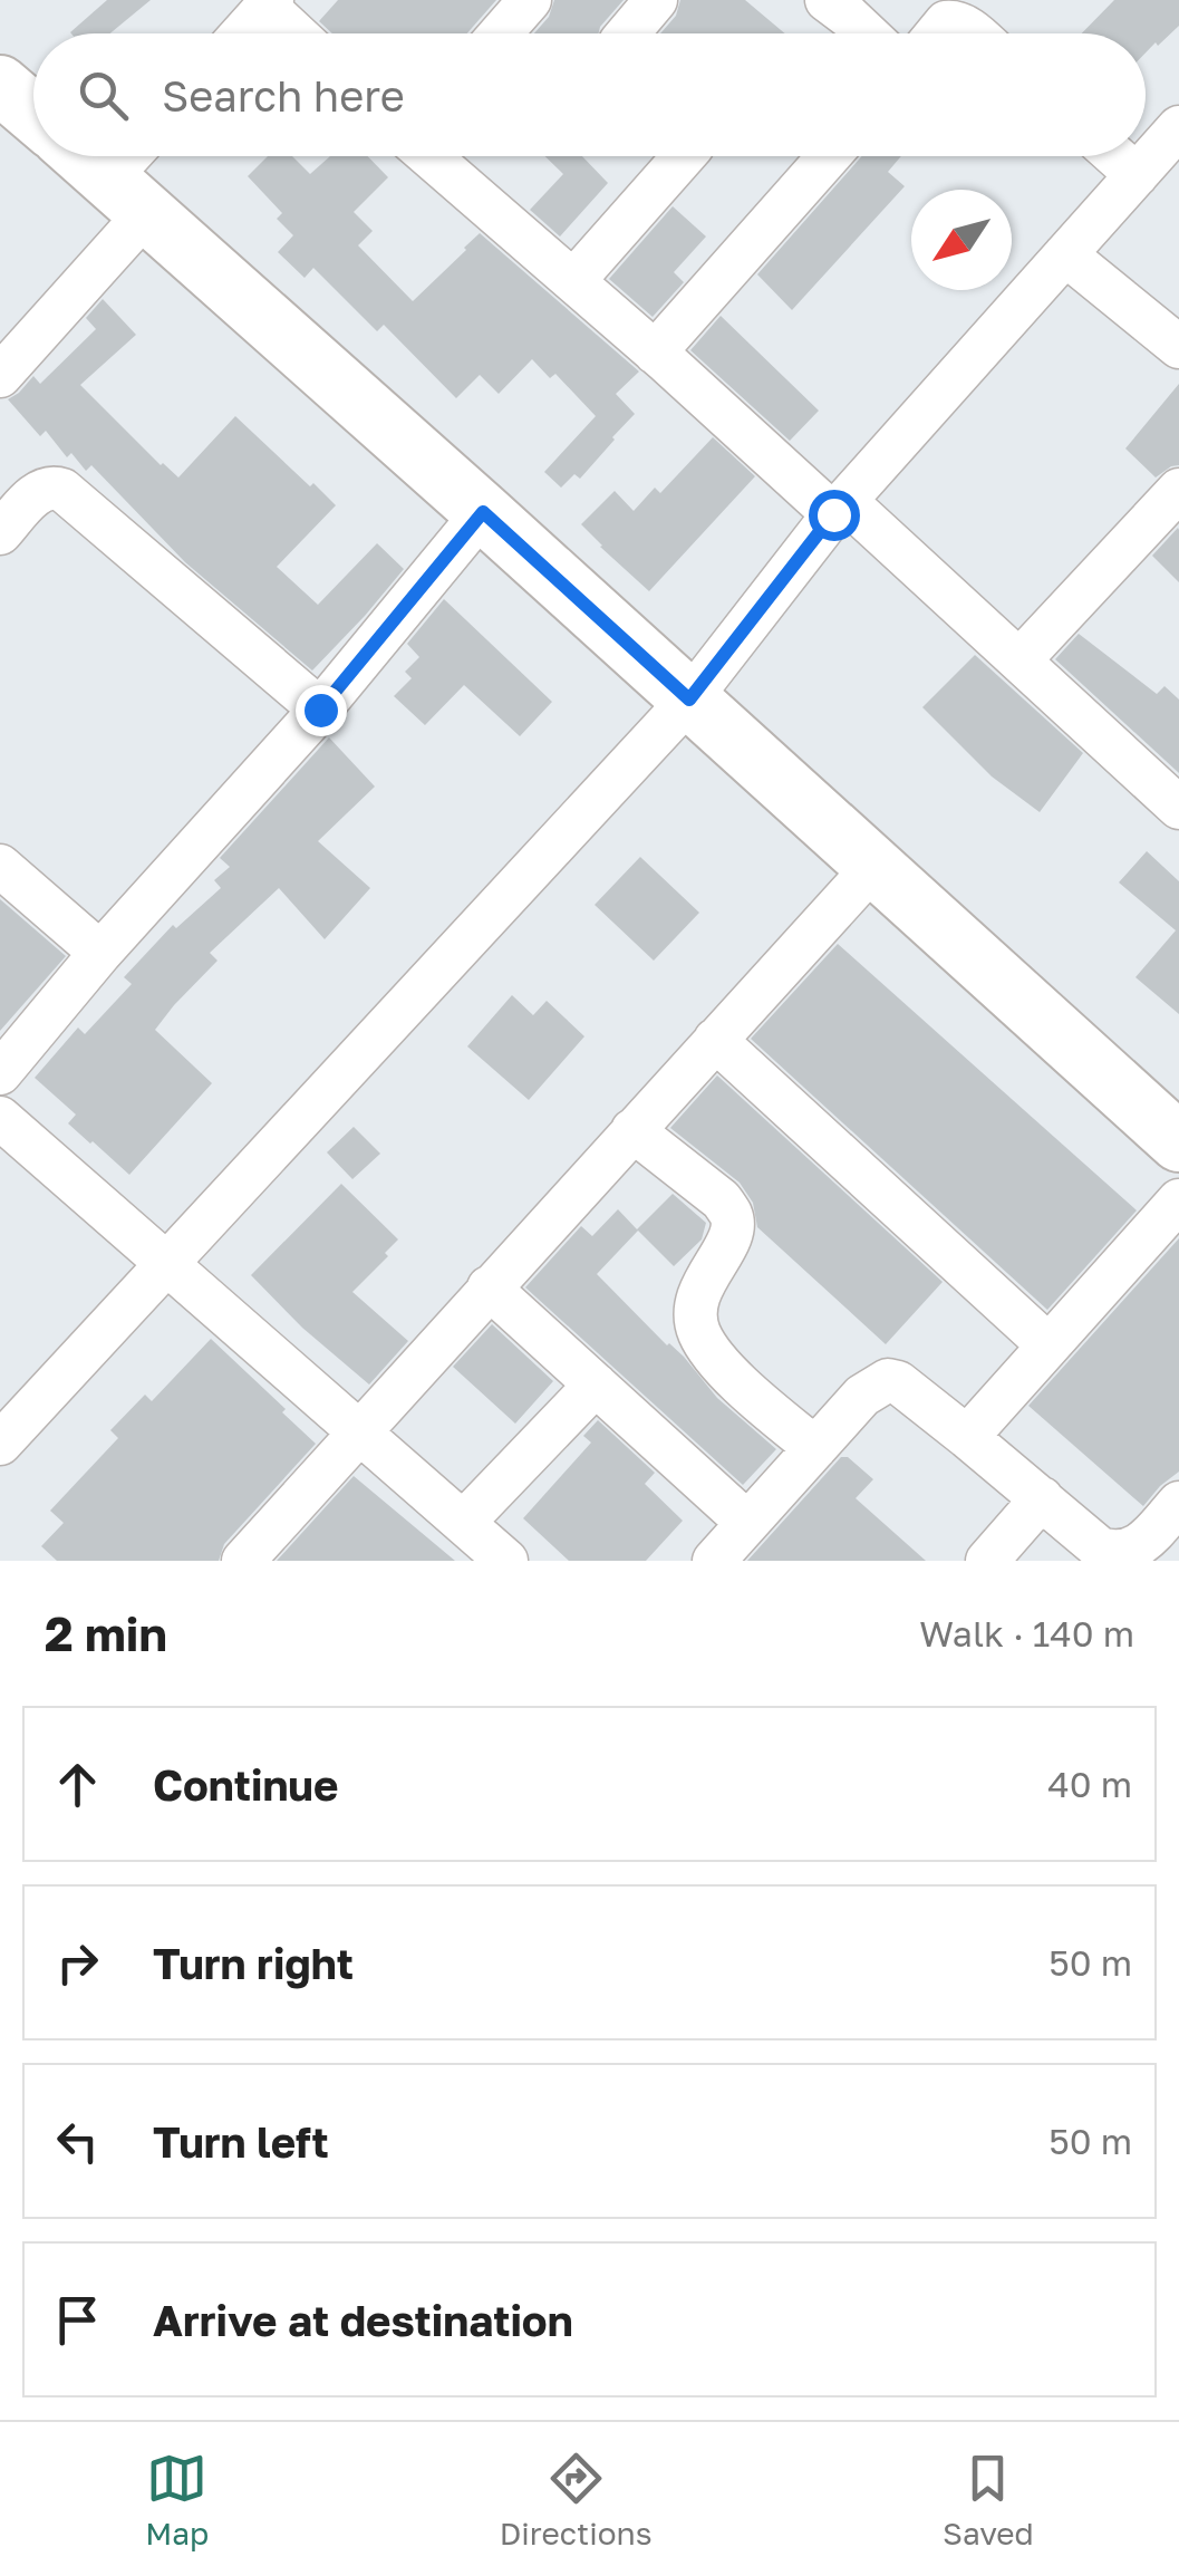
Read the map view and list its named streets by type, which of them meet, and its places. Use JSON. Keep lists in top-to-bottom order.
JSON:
{
  "north": "bottom left",
  "page": {
    "search": "Search here",
    "heading": ["2 min", "Walk · 140 m"],
    "list": [
      ["Continue", "40 m"],
      ["Turn right", "50 m"],
      ["Turn left", "50 m"],
      "Arrive at destination"
    ],
    "nav": ["Map", "Directions", "Saved"]
  }
}
